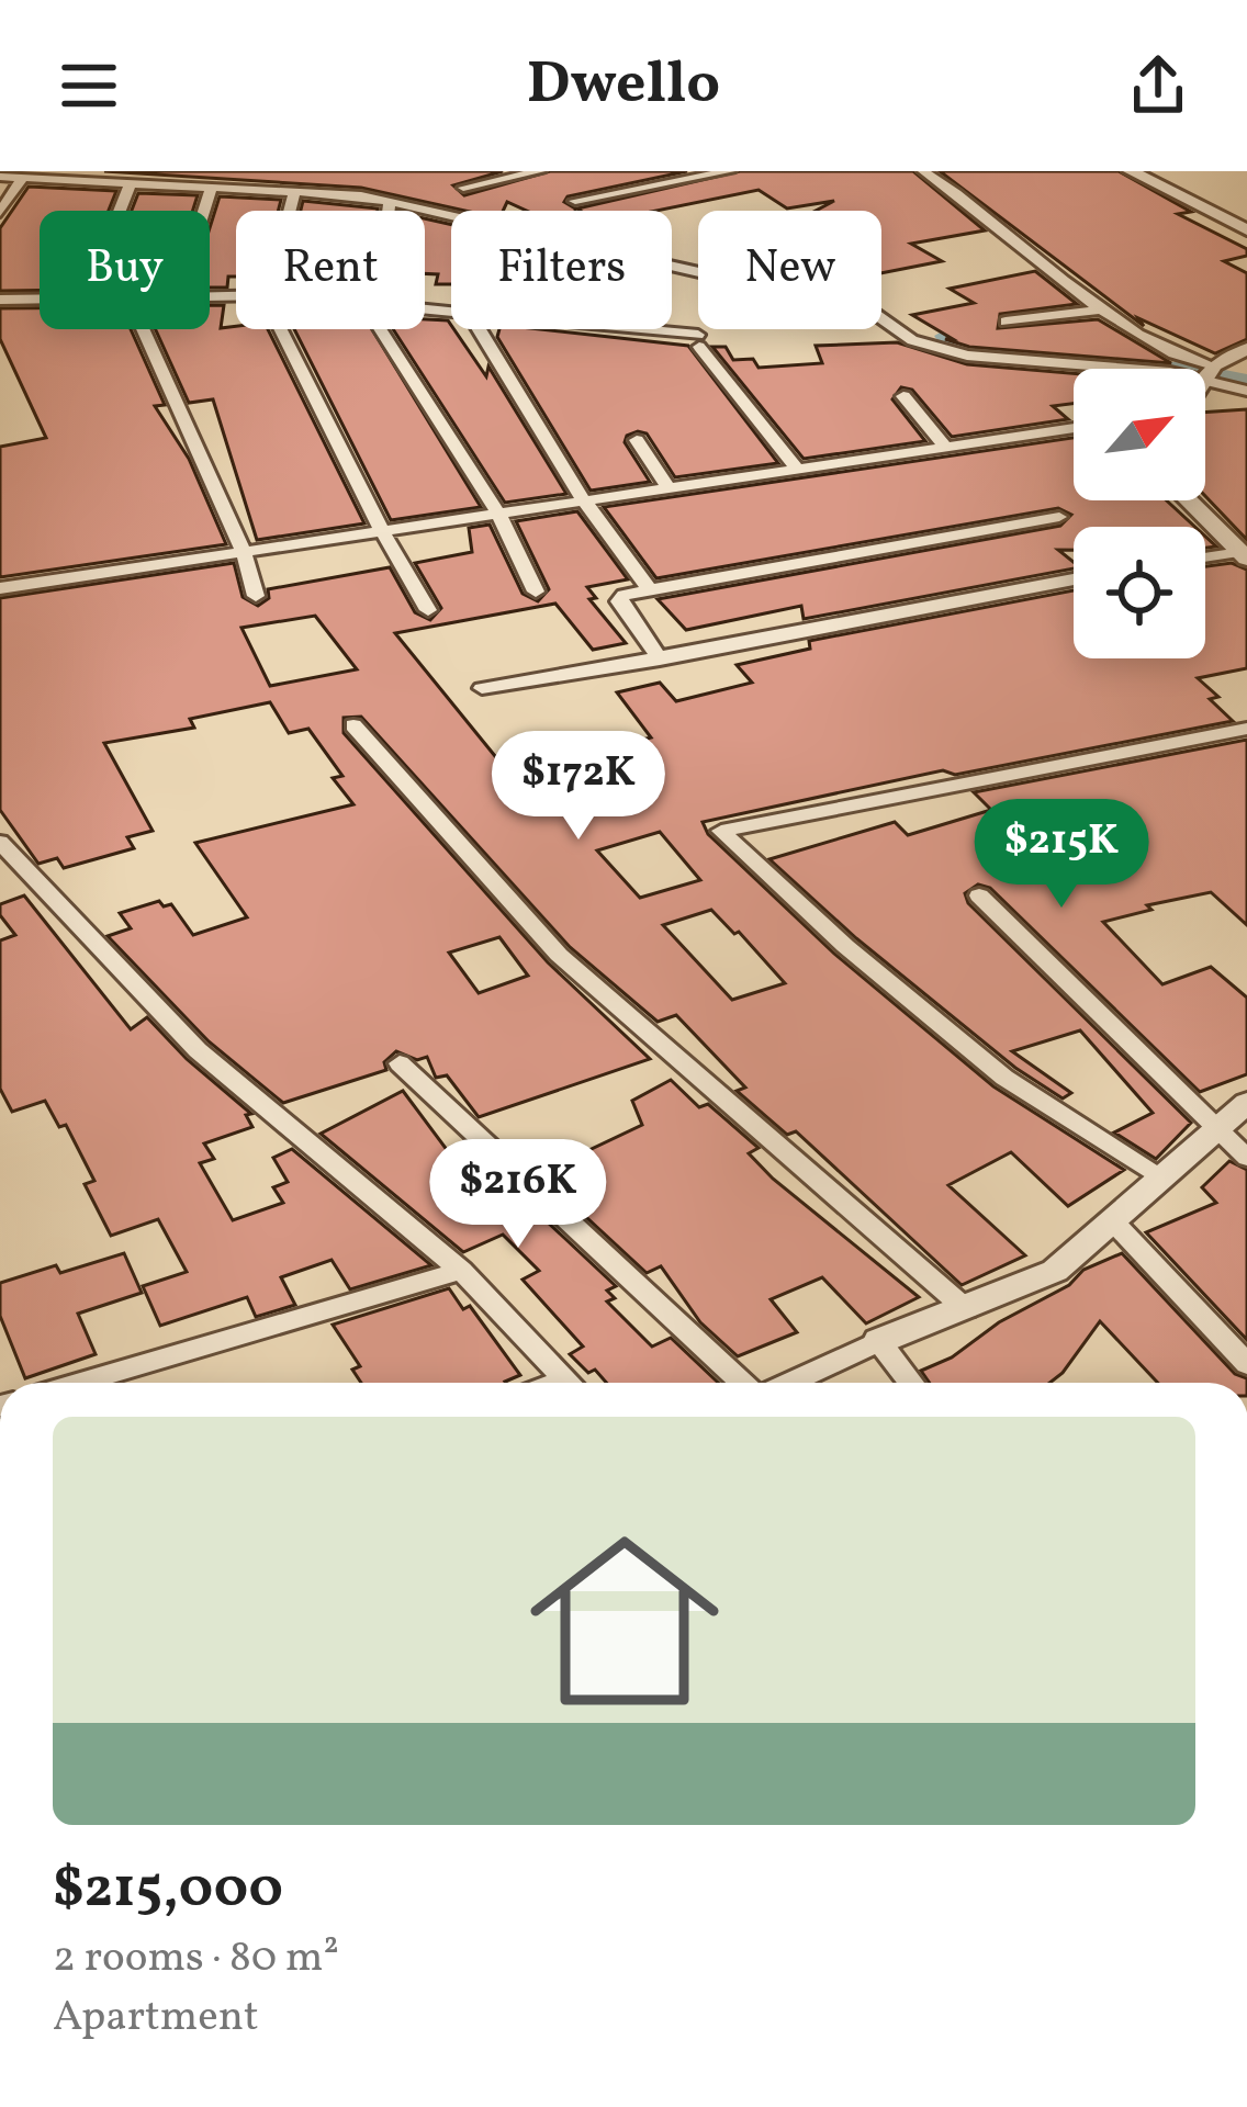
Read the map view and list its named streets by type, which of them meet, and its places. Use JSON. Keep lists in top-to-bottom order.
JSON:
{
  "north": "top right",
  "page": {
    "header": "Dwello",
    "chip": [
      "Buy",
      "Rent",
      "Filters",
      "New"
    ],
    "price": ["$172K", "$215K", "$216K"],
    "list": [
      {
        "name": "$215,000",
        "note": "2 rooms · 80 m² · Apartment"
      }
    ]
  }
}
